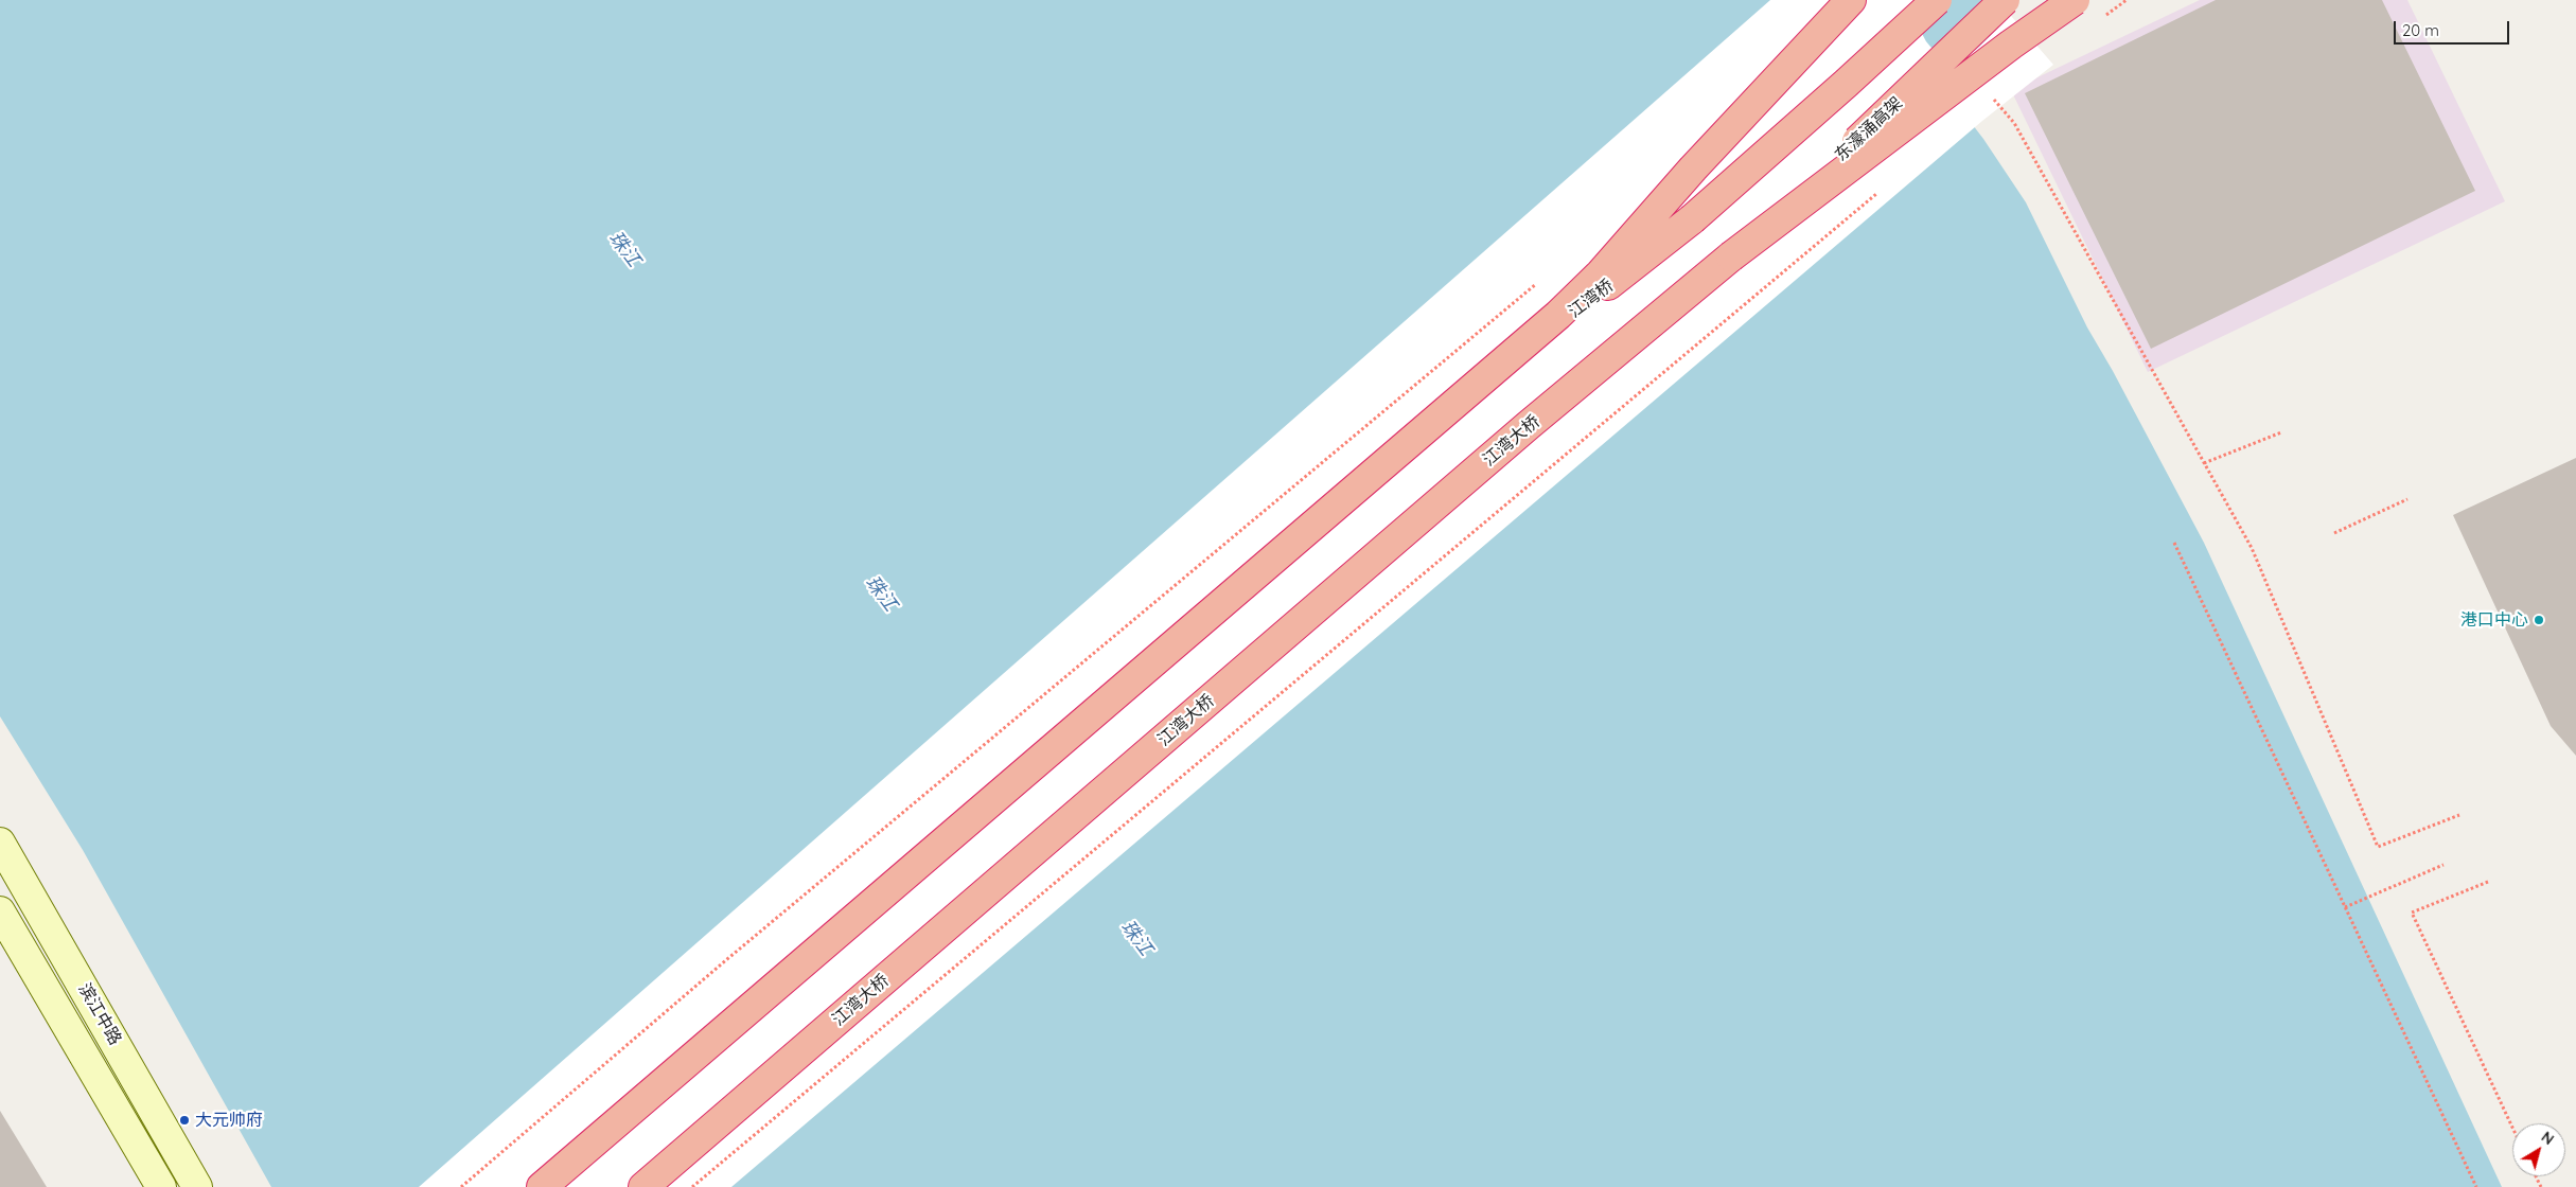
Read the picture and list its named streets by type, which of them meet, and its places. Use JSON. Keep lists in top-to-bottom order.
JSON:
{
  "streets": {
    "highway": ["东濠涌高架", "江湾桥", "江湾大桥"],
    "main road": ["滨江中路"]
  },
  "crossings": [
    ["东濠涌高架", "江湾大桥"]
  ],
  "water": ["珠江"],
  "places": ["港口中心", "大元帅府"],
  "scale_bar": "20 m",
  "north": "top right"
}
